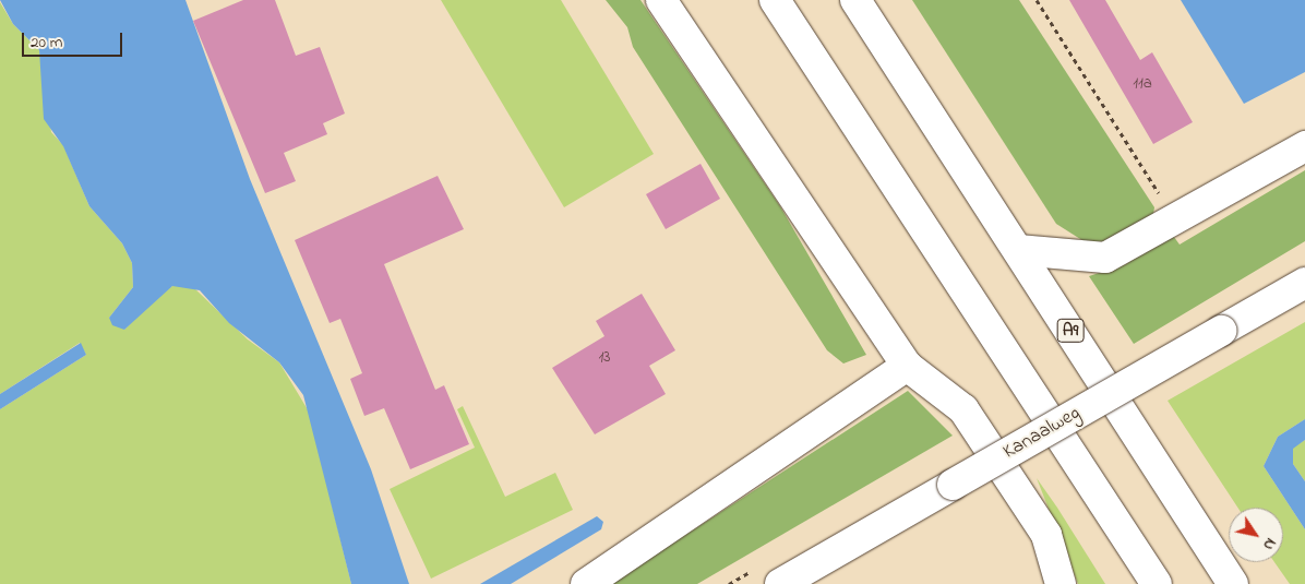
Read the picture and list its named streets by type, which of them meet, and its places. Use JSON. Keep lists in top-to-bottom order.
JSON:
{
  "streets": {
    "main road": ["A9", "Kanaalweg"]
  },
  "house_numbers": ["11a", "13"],
  "scale_bar": "20 m",
  "north": "bottom right"
}
